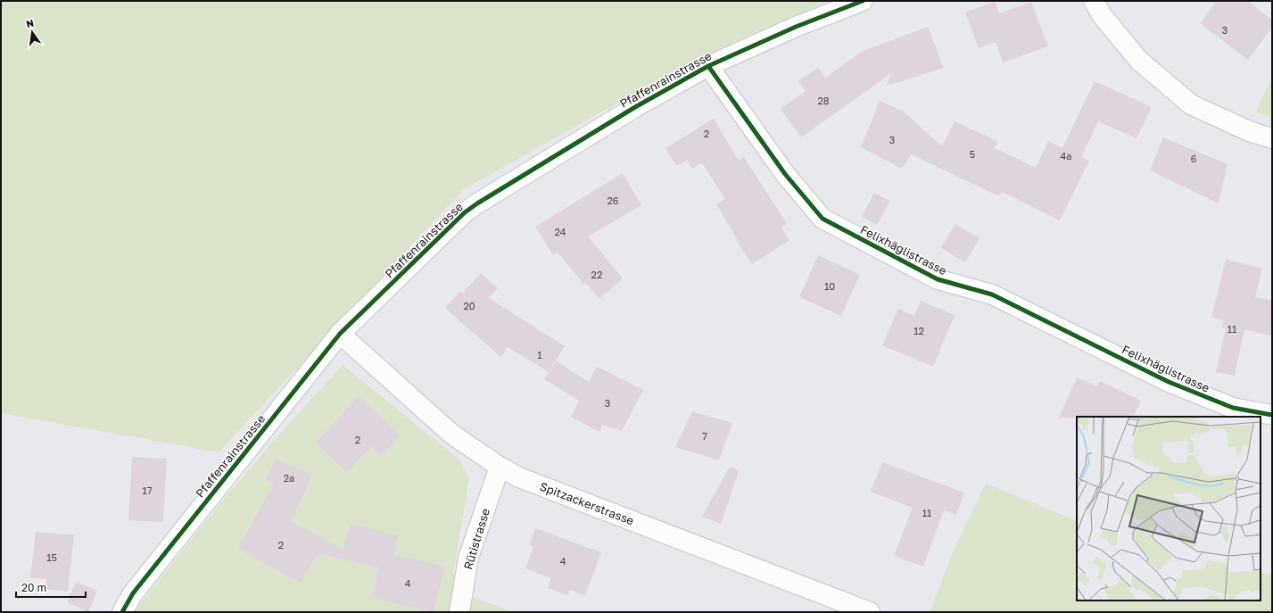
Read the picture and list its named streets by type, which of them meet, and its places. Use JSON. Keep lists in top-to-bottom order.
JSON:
{
  "streets": {
    "street": [
      "Pfaffenrainstrasse",
      "Felixhäglistrasse",
      "Spitzackerstrasse",
      "Rütistrasse"
    ]
  },
  "crossings": [
    ["Pfaffenrainstrasse", "Felixhäglistrasse"],
    ["Pfaffenrainstrasse", "Spitzackerstrasse"],
    ["Spitzackerstrasse", "Rütistrasse"]
  ],
  "house_numbers": [
    "3",
    "28",
    "2",
    "3",
    "5",
    "4a",
    "6",
    "26",
    "24",
    "22",
    "10",
    "20",
    "11",
    "12",
    "1",
    "3",
    "7",
    "2",
    "2a",
    "17",
    "11",
    "2",
    "15",
    "4",
    "4"
  ],
  "scale_bar": "20 m",
  "north": "top"
}
